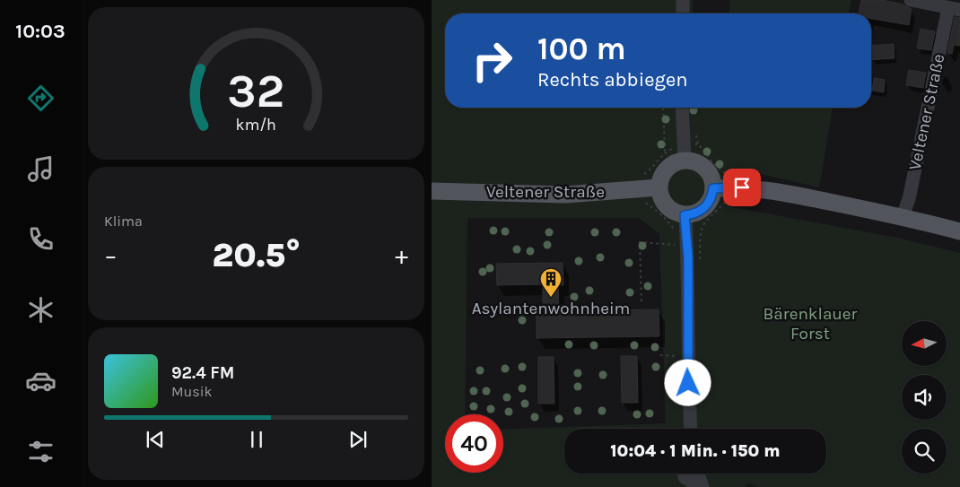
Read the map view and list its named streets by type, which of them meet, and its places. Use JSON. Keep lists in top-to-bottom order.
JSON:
{
  "streets": {
    "main road": ["Veltener Straße"]
  },
  "parks": ["Bärenklauer Forst"],
  "places": {
    "building": ["Asylantenwohnheim"]
  },
  "north": "left",
  "page": {
    "tabs": "10:03",
    "turn": ["100 m", "Rechts abbiegen"],
    "tile": "Klima",
    "heat": ["−", "20.5°", "+"],
    "song": ["92.4 FM", "Musik"],
    "limit": "40",
    "trip": "10:04 · 1 Min. · 150 m",
    "gauge": ["32", "km/h"]
  }
}
